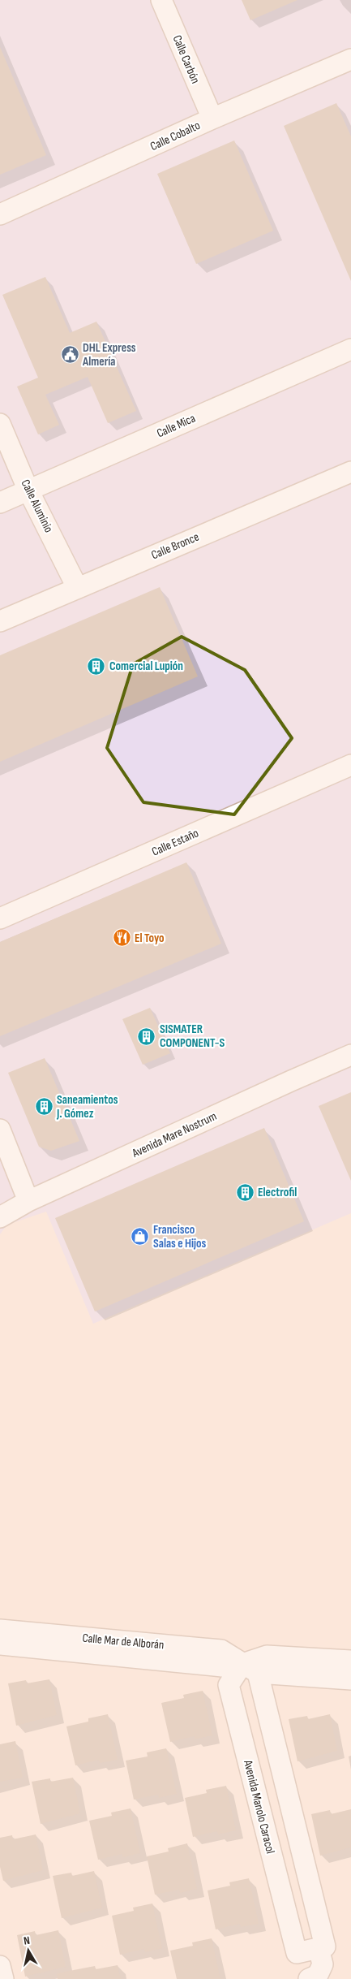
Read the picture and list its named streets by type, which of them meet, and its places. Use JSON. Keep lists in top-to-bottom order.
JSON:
{
  "streets": {
    "street": [
      "Calle Carbón",
      "Calle Cobalto",
      "Calle Mica",
      "Calle Aluminio",
      "Calle Bronce",
      "Calle Estaño",
      "Avenida Mare Nostrum",
      "Calle Mar de Alborán",
      "Avenida Manolo Caracol"
    ]
  },
  "crossings": [
    ["Calle Carbón", "Calle Cobalto"],
    ["Calle Mica", "Calle Aluminio"],
    ["Calle Aluminio", "Calle Bronce"],
    ["Calle Mar de Alborán", "Avenida Manolo Caracol"]
  ],
  "places": {
    "public building": ["DHL Express Almería"],
    "building": [
      "Comercial Lupión",
      "SISMATER COMPONENT-S",
      "Saneamientos J. Gómez",
      "Electrofil"
    ],
    "restaurant": ["El Toyo"],
    "shop": ["Francisco Salas e Hijos"]
  },
  "north": "top"
}
